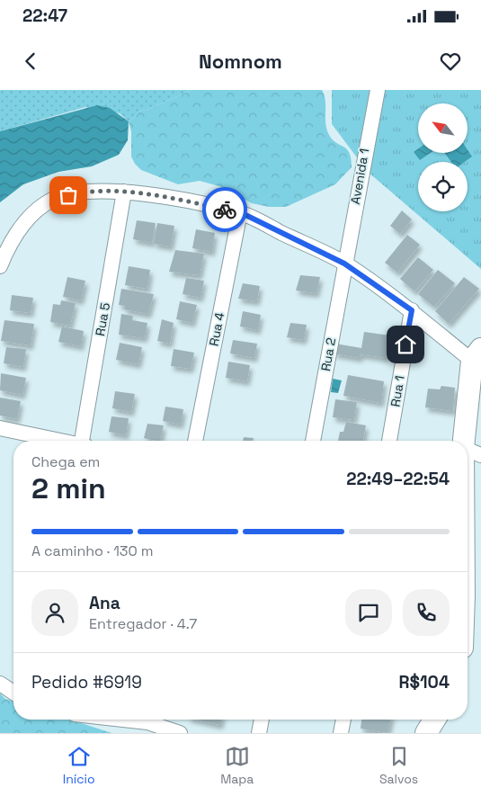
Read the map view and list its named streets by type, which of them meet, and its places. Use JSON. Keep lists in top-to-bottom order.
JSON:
{
  "streets": {
    "street": [
      "Avenida 1",
      "Rua 5",
      "Rua 4",
      "Rua 2",
      "Rua 1"
    ]
  },
  "crossings": [
    ["Avenida 1", "Rua 2"]
  ],
  "north": "top left",
  "page": {
    "status": "22:47",
    "header": "Nomnom",
    "heading": ["2 min", "Chega em", "22:49–22:54"],
    "panel": [
      "Ana",
      "Entregador · 4.7",
      "Pedido #6919",
      "R$104"
    ],
    "bar": "A caminho · 130 m",
    "tabs": ["Início", "Mapa", "Salvos"]
  }
}
